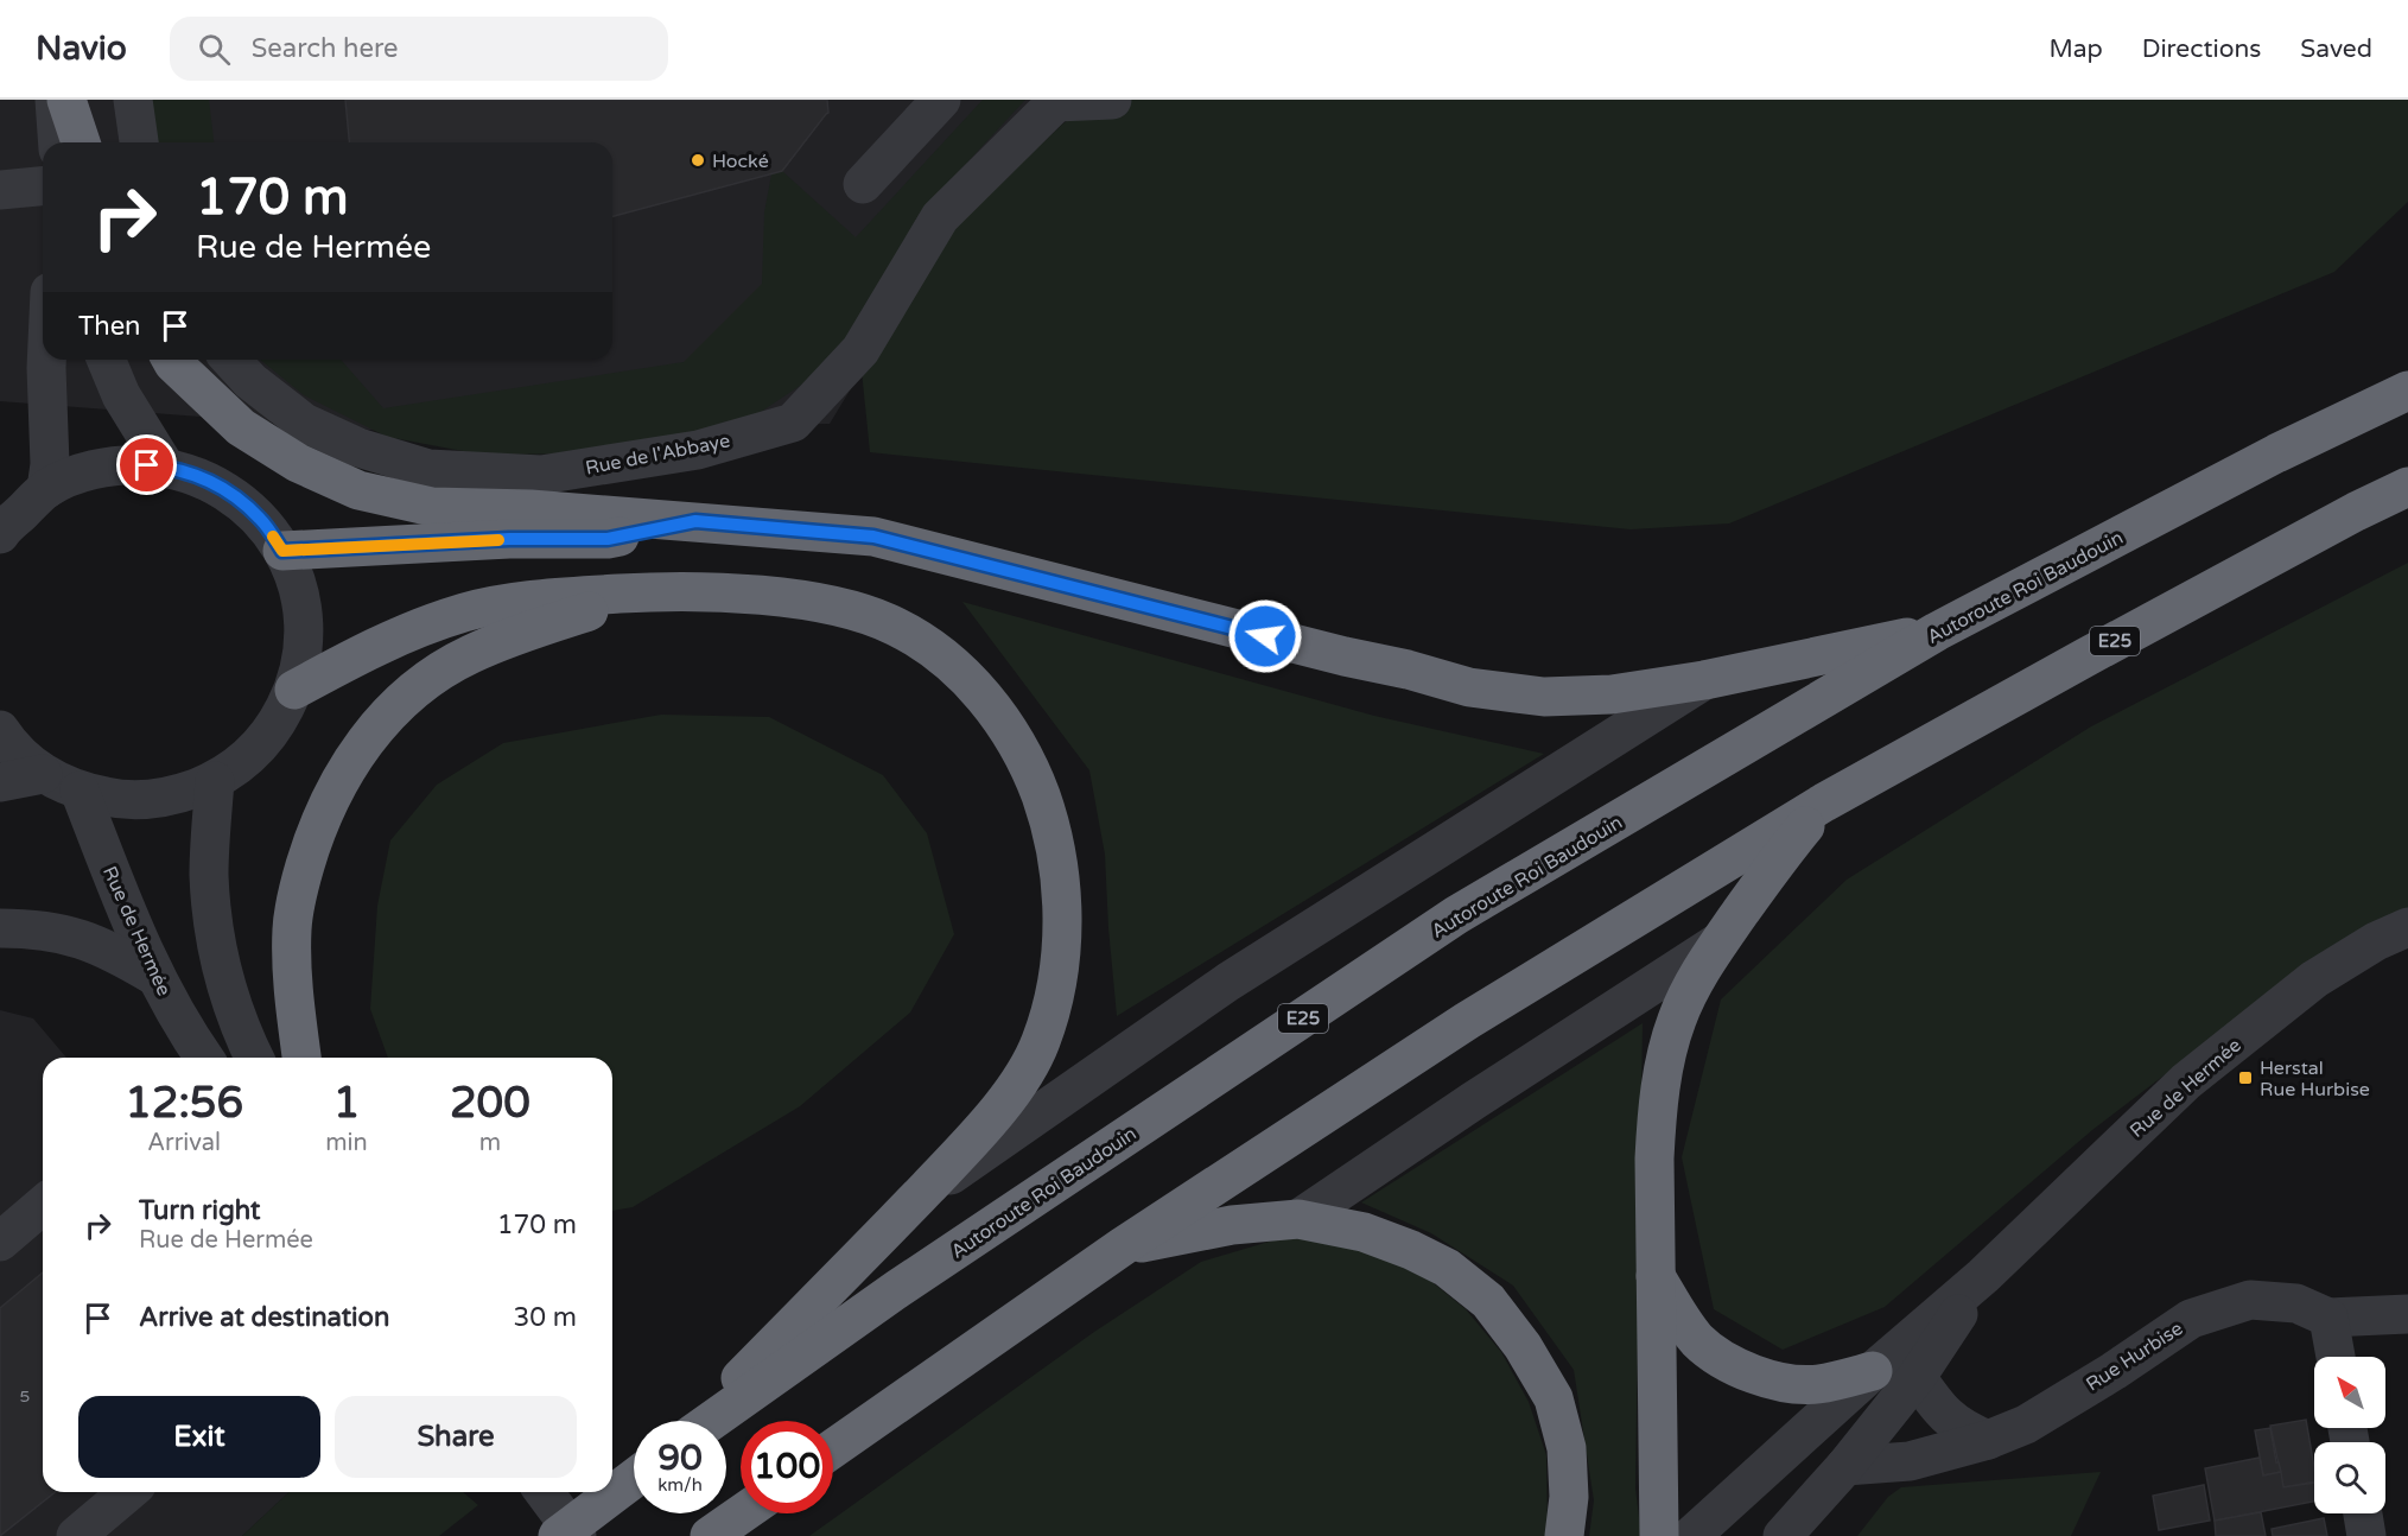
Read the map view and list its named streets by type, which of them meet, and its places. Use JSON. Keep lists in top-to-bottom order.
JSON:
{
  "streets": {
    "highway": ["Autoroute Roi Baudouin", "E25"],
    "street": ["Rue de l'Abbaye", "Rue de Hermée", "Rue Hurbise"]
  },
  "crossings": [
    ["Rue de Hermée", "Rue Hurbise"]
  ],
  "places": {
    "other": ["Hocké"],
    "transit": ["Herstal Rue Hurbise"]
  },
  "house_numbers": ["5"],
  "north": "top left",
  "page": {
    "header": "Navio",
    "search": "Search here",
    "nav": ["Map", "Directions", "Saved"],
    "turn": ["170 m", "Rue de Hermée"],
    "then": "Then",
    "eta": [
      "12:56",
      "Arrival",
      "1",
      "min",
      "200",
      "m"
    ],
    "list": [
      {
        "name": "Turn right",
        "note": "Rue de Hermée",
        "value": "170 m"
      },
      {
        "name": "Arrive at destination",
        "value": "30 m"
      }
    ],
    "buttons": ["Exit", "Share"],
    "speed": "90 km/h",
    "limit": "100"
  }
}
